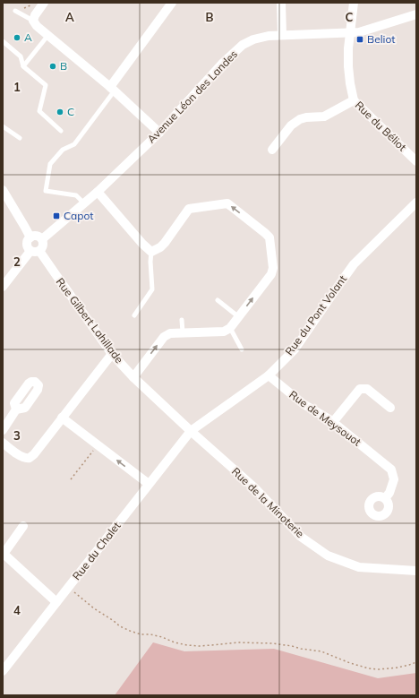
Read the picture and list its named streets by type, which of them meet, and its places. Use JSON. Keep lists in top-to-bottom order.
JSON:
{
  "streets": {
    "street": [
      "Avenue Léon des Landes",
      "Rue du Béliot",
      "Rue du Pont Volant",
      "Rue Gilbert Lahillade",
      "Rue de Meysouot",
      "Rue de la Minoterie",
      "Rue du Chalet"
    ]
  },
  "crossings": [
    ["Avenue Léon des Landes", "Rue du Béliot"],
    ["Avenue Léon des Landes", "Rue Gilbert Lahillade"],
    ["Rue du Pont Volant", "Rue Gilbert Lahillade"],
    ["Rue du Pont Volant", "Rue de Meysouot"],
    ["Rue du Pont Volant", "Rue de la Minoterie"],
    ["Rue du Pont Volant", "Rue du Chalet"],
    ["Rue Gilbert Lahillade", "Rue de la Minoterie"],
    ["Rue Gilbert Lahillade", "Rue du Chalet"],
    ["Rue de la Minoterie", "Rue du Chalet"]
  ],
  "places": {
    "other": ["A", "B", "C"],
    "transit": ["Beliot", "Capot"]
  },
  "grid": {
    "columns": ["A", "B", "C"],
    "rows": [
      "1",
      "2",
      "3",
      "4"
    ]
  }
}
